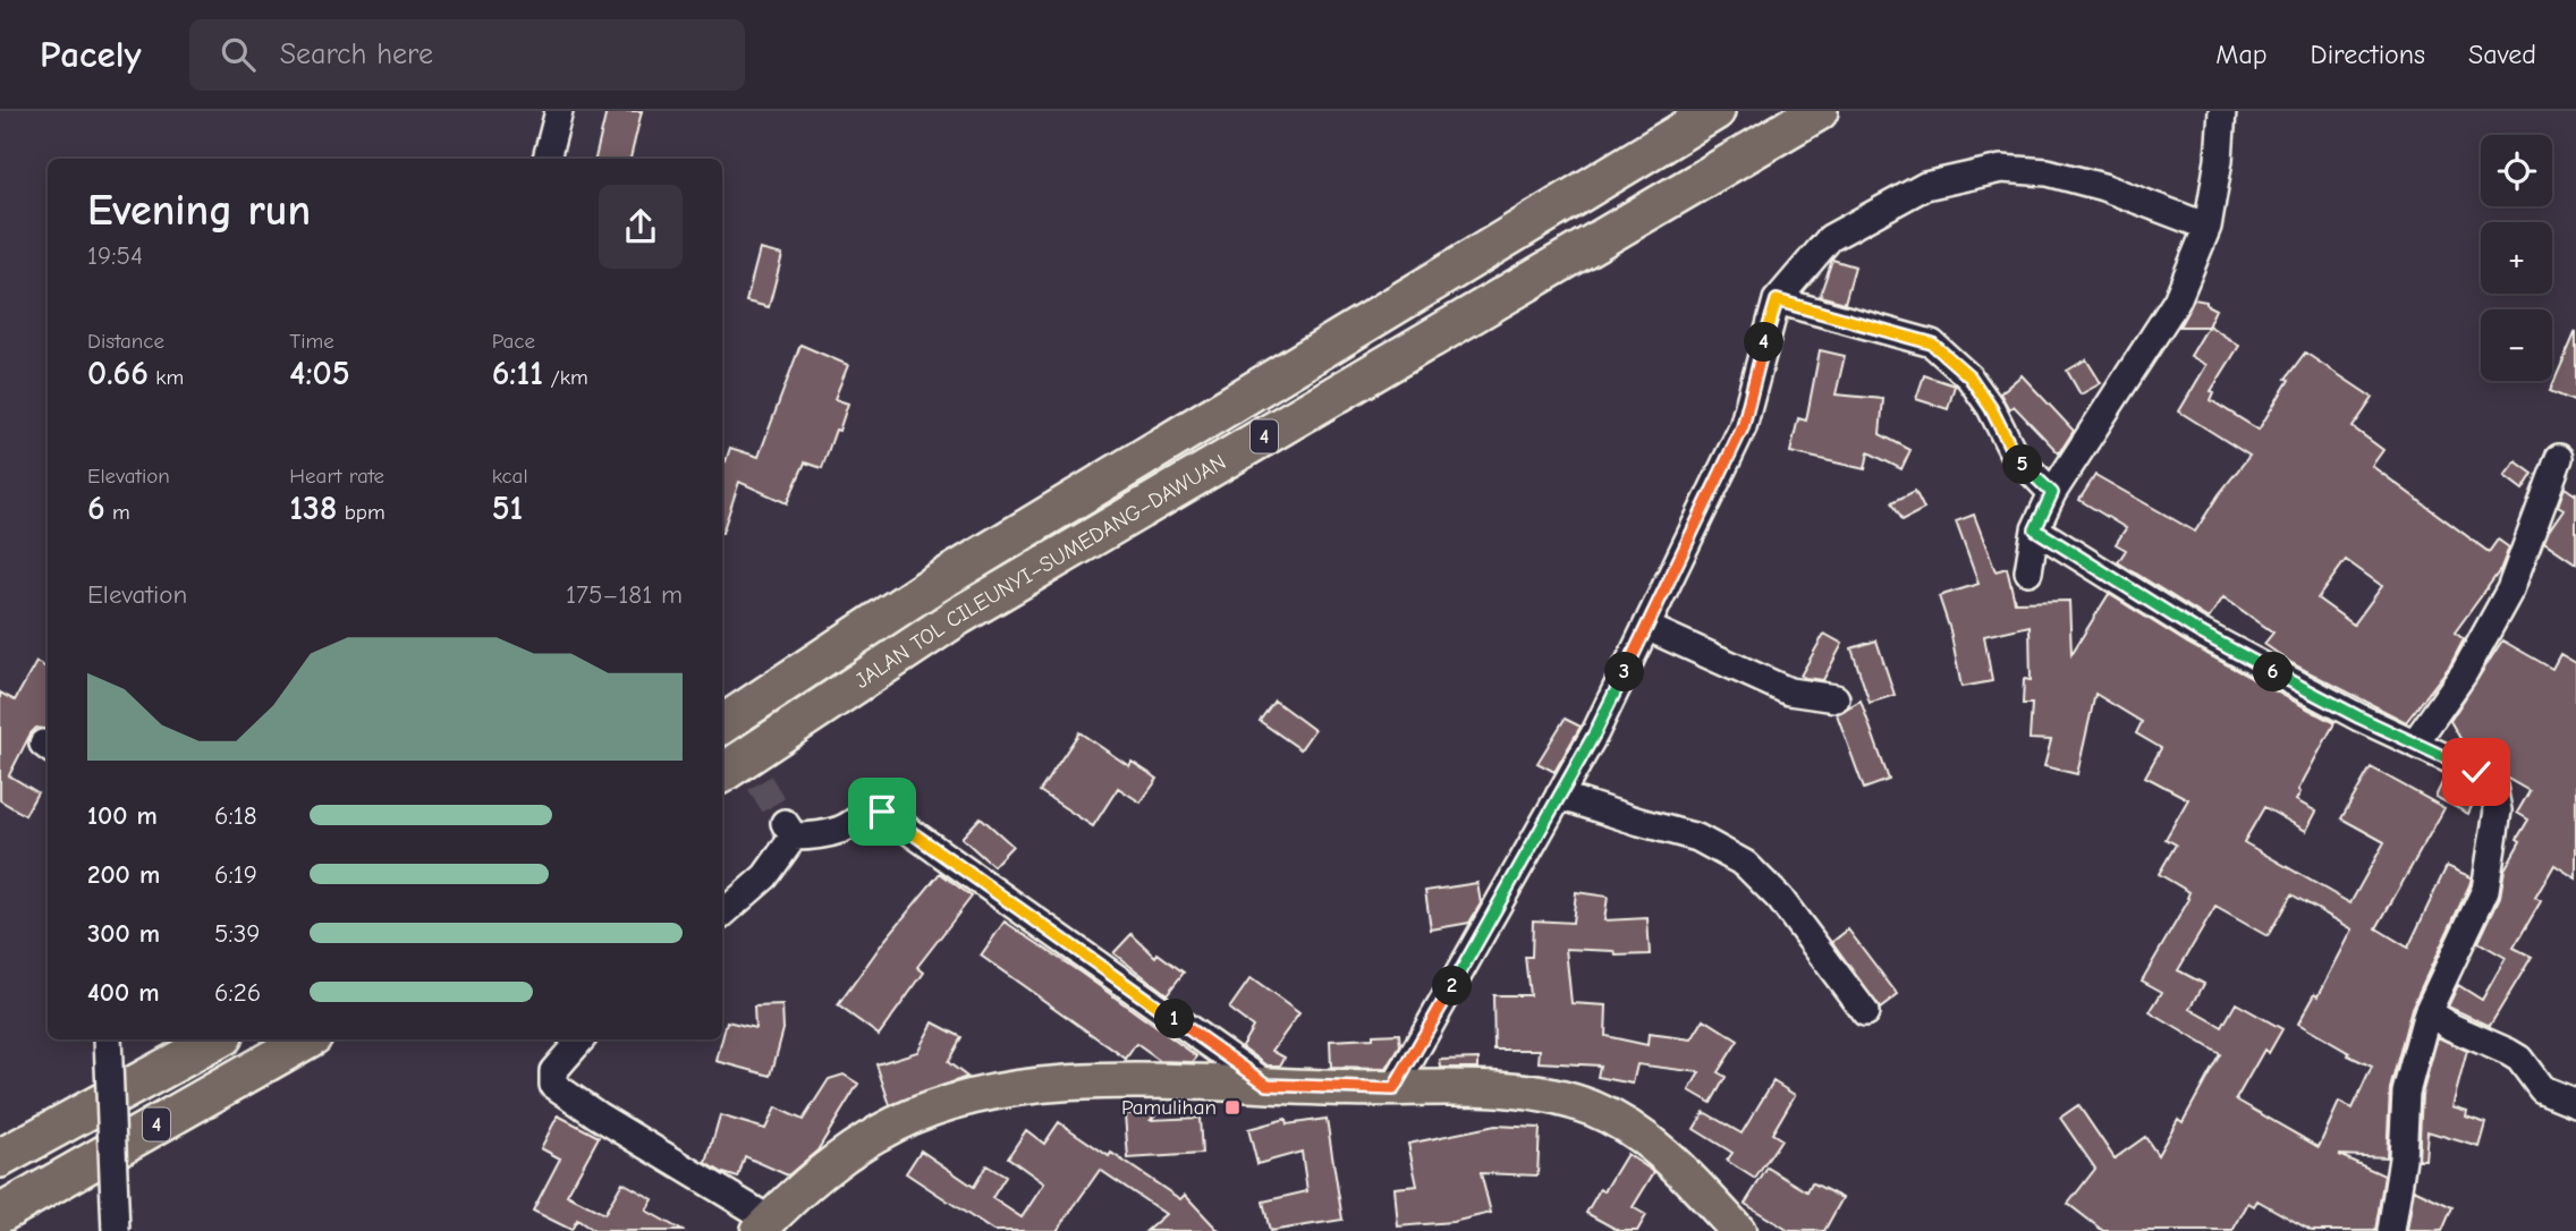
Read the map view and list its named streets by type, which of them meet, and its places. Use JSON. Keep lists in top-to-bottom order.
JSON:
{
  "streets": {
    "highway": ["4", "JALAN TOL CILEUNYI–SUMEDANG–DAWUAN"]
  },
  "places": {
    "transit": ["Pamulihan"]
  },
  "page": {
    "header": "Pacely",
    "search": "Search here",
    "nav": ["Map", "Directions", "Saved"],
    "map_buttons": ["+", "−"],
    "heading": ["Evening run", "19:54"],
    "stats": [
      ["Distance", "0.66 km"],
      ["Time", "4:05"],
      ["Pace", "6:11 /km"],
      ["Elevation", "6 m"],
      ["Heart rate", "138 bpm"],
      ["kcal", "51"]
    ],
    "pins": [
      "4",
      "5",
      "3",
      "6",
      "2",
      "1"
    ],
    "chart": ["Elevation", "175–181 m"],
    "list": [
      {
        "name": "100 m",
        "note": "6:18"
      },
      {
        "name": "200 m",
        "note": "6:19"
      },
      {
        "name": "300 m",
        "note": "5:39"
      },
      {
        "name": "400 m",
        "note": "6:26"
      }
    ]
  }
}
